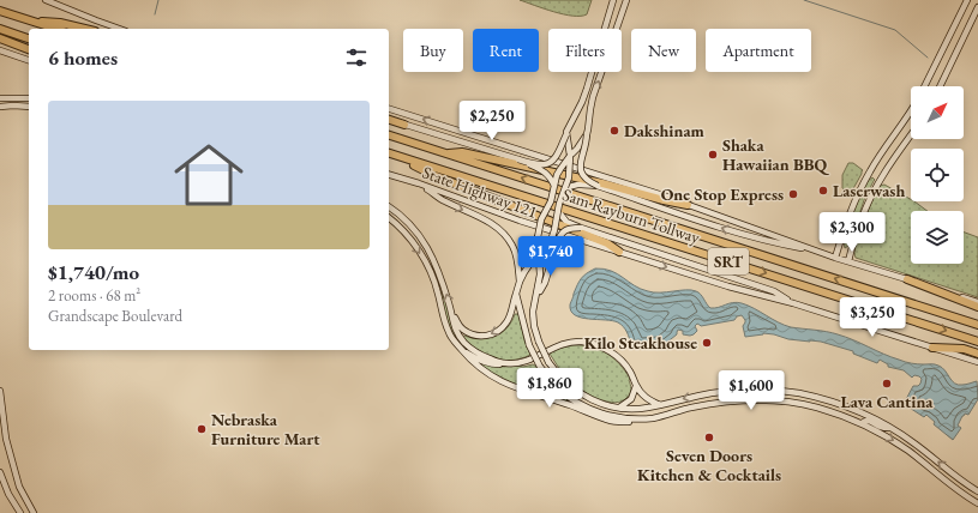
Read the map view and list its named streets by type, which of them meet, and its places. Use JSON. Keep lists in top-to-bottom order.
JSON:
{
  "streets": {
    "highway": ["Sam Rayburn Tollway", "SRT"],
    "main road": ["State Highway 121"]
  },
  "places": [
    "Dakshinam",
    "Shaka Hawaiian BBQ",
    "Laserwash",
    "One Stop Express",
    "Kilo Steakhouse",
    "Lava Cantina",
    "Nebraska Furniture Mart",
    "Seven Doors Kitchen & Cocktails"
  ],
  "north": "top right",
  "page": {
    "chip": [
      "Buy",
      "Rent",
      "Filters",
      "New",
      "Apartment"
    ],
    "heading": "6 homes",
    "list": [
      {
        "name": "$1,740/mo",
        "note": "2 rooms · 68 m² · Grandscape Boulevard"
      }
    ],
    "price": [
      "$2,250",
      "$2,300",
      "$1,740",
      "$3,250",
      "$1,860",
      "$1,600"
    ]
  }
}
